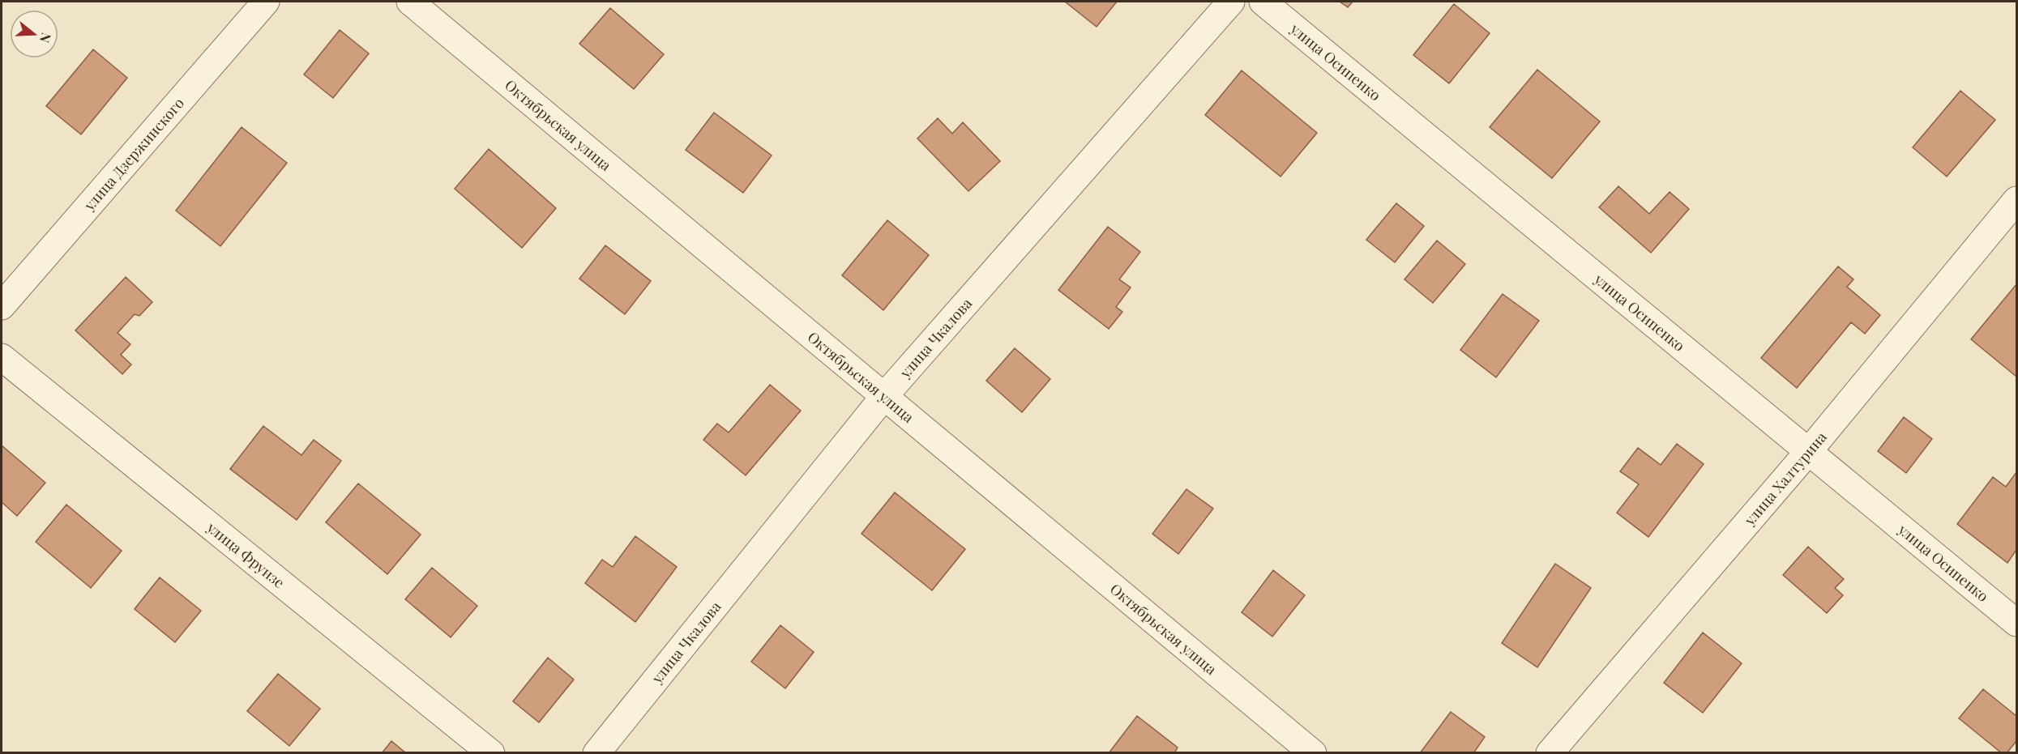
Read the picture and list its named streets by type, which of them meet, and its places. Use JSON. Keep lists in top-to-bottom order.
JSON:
{
  "streets": {
    "street": [
      "улица Осипенко",
      "Октябрьская улица",
      "улица Дзержинского",
      "улица Чкалова",
      "улица Халтурина",
      "улица Фрунзе"
    ]
  },
  "crossings": [
    ["улица Осипенко", "улица Халтурина"],
    ["Октябрьская улица", "улица Чкалова"]
  ],
  "north": "right"
}
